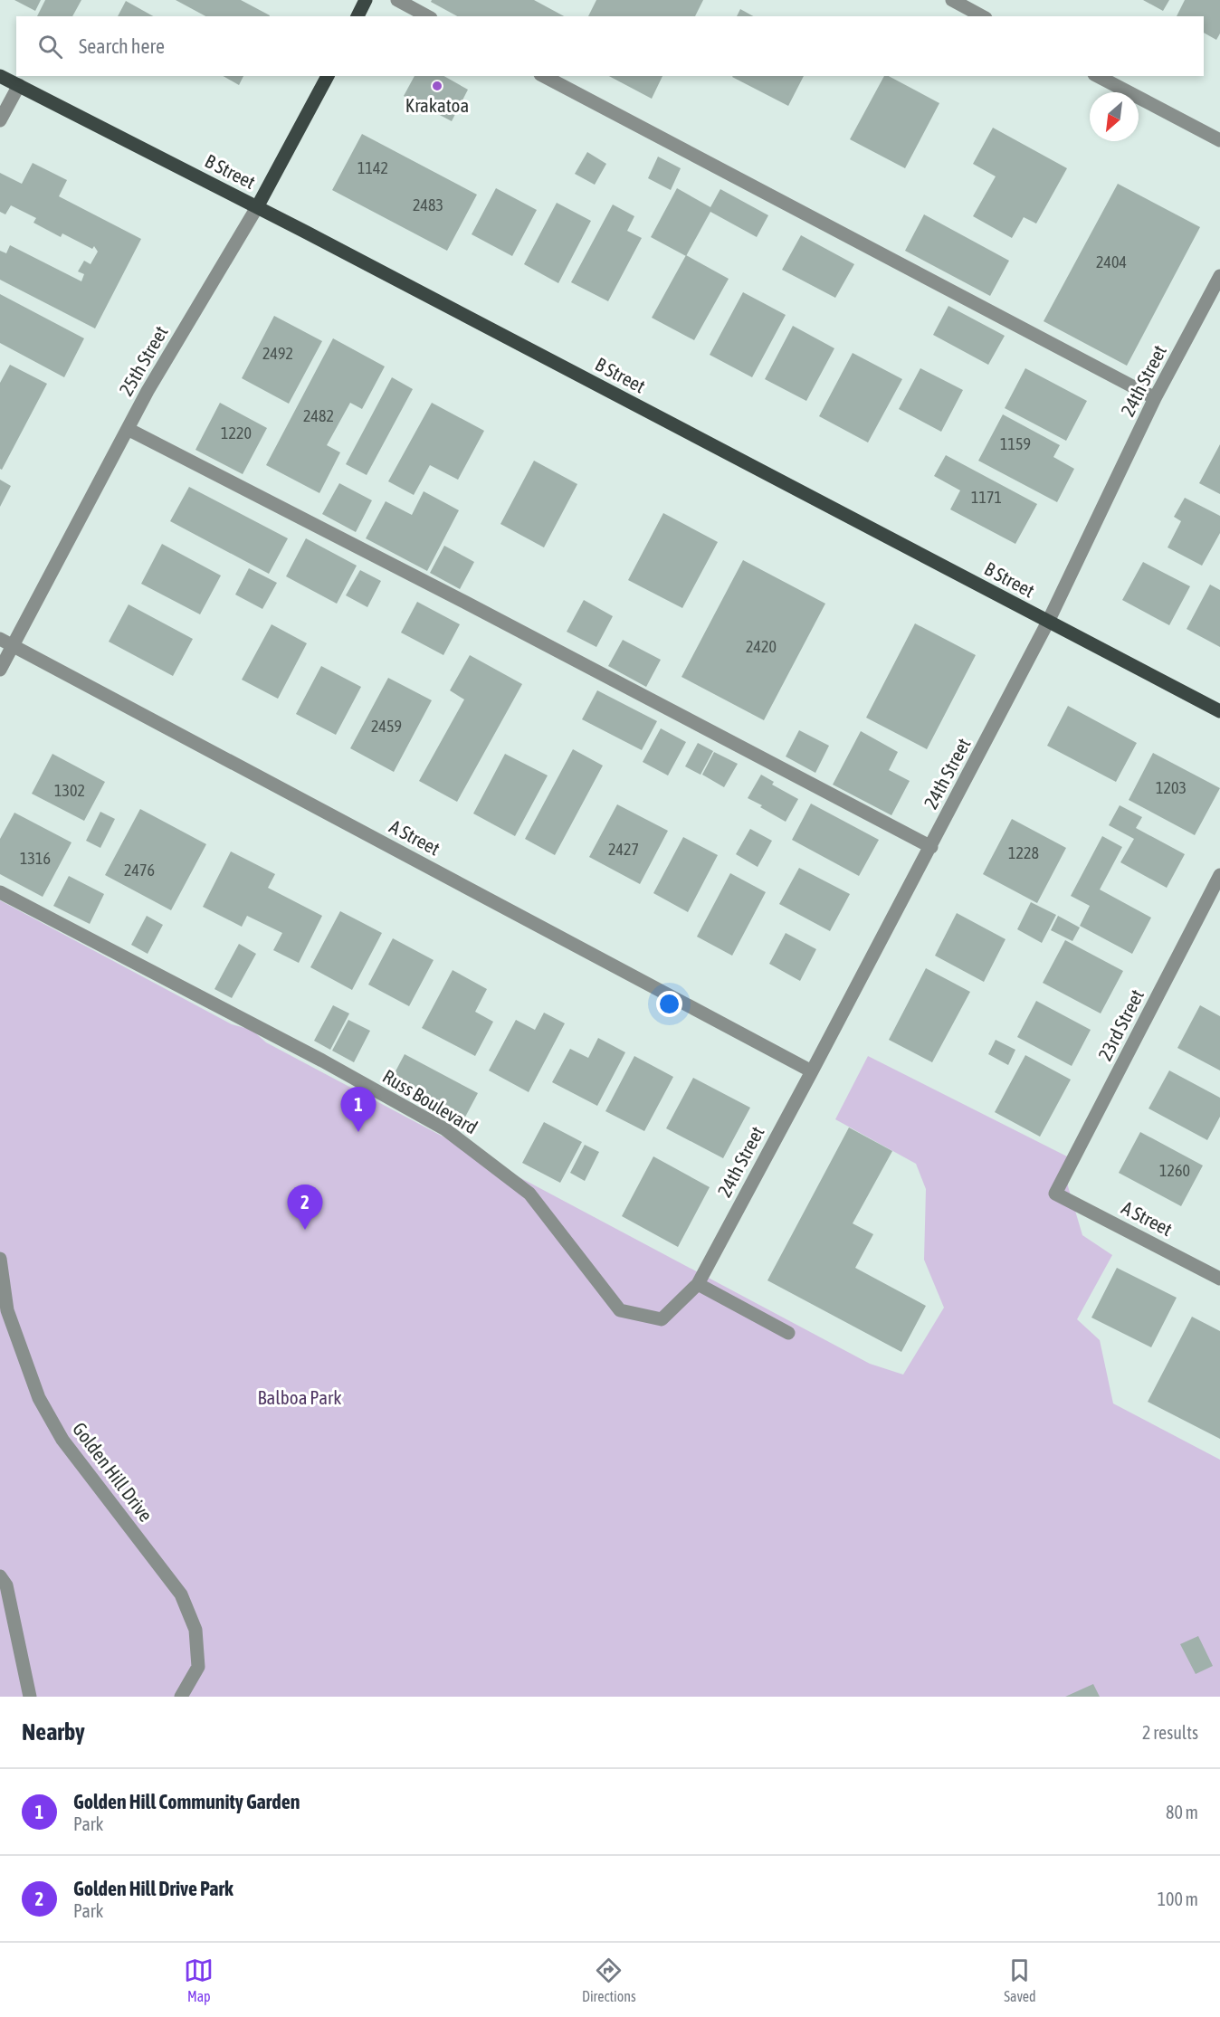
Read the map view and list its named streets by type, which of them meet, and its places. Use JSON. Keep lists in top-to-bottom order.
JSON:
{
  "streets": {
    "main road": ["B Street", "25th Street"],
    "street": [
      "24th Street",
      "A Street",
      "23rd Street",
      "Russ Boulevard",
      "Golden Hill Drive"
    ]
  },
  "crossings": [
    ["B Street", "25th Street"],
    ["B Street", "24th Street"],
    ["25th Street", "A Street"],
    ["24th Street", "A Street"],
    ["24th Street", "Russ Boulevard"],
    ["A Street", "23rd Street"]
  ],
  "parks": ["Balboa Park"],
  "places": ["Krakatoa"],
  "house_numbers": [
    "1142",
    "2483",
    "2404",
    "2492",
    "2482",
    "1220",
    "1159",
    "1171",
    "2420",
    "2459",
    "1203",
    "1302",
    "2427",
    "1228",
    "1316",
    "2476",
    "1260"
  ],
  "north": "bottom left",
  "page": {
    "search": "Search here",
    "pins": ["1", "2"],
    "heading": ["Nearby", "2 results"],
    "list": [
      {
        "mark": "1",
        "name": "Golden Hill Community Garden",
        "note": "Park",
        "value": "80 m"
      },
      {
        "mark": "2",
        "name": "Golden Hill Drive Park",
        "note": "Park",
        "value": "100 m"
      }
    ],
    "nav": ["Map", "Directions", "Saved"]
  }
}
